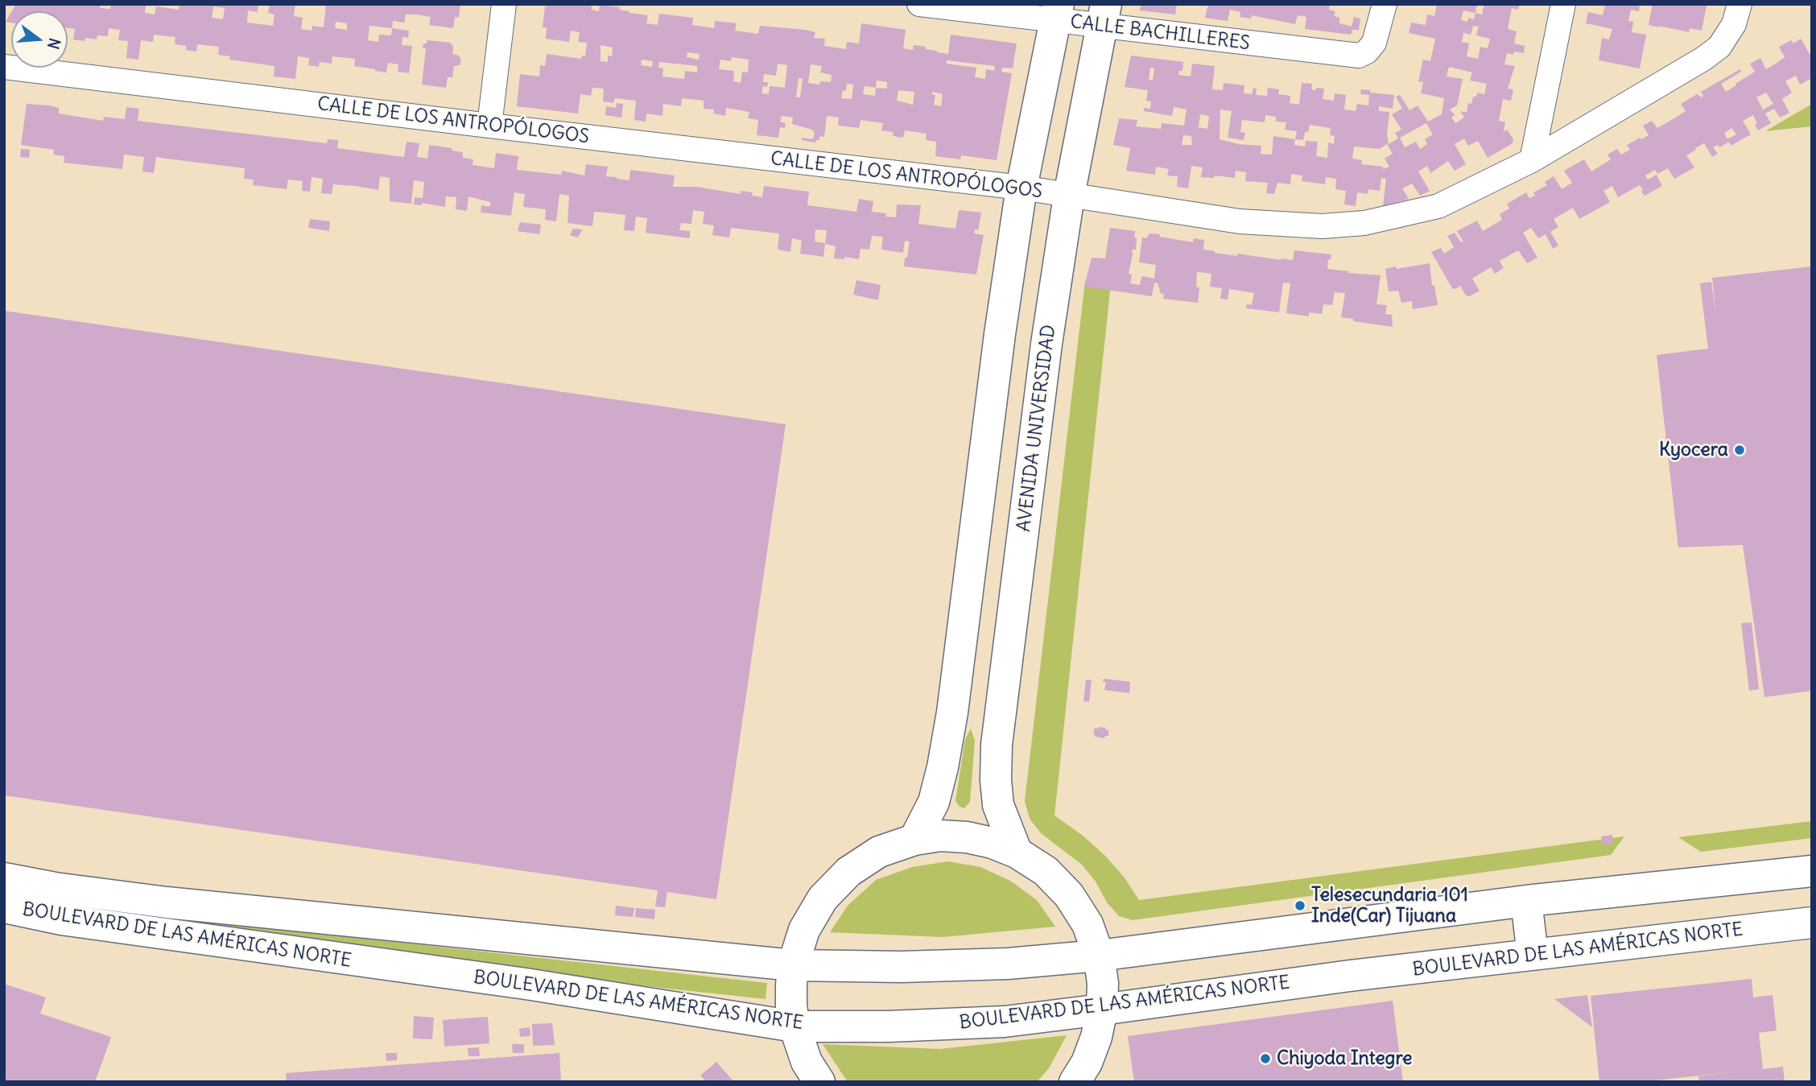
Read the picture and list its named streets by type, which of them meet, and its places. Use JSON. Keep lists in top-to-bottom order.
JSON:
{
  "streets": {
    "main road": ["AVENIDA UNIVERSIDAD", "BOULEVARD DE LAS AMÉRICAS NORTE"],
    "street": ["CALLE BACHILLERES", "CALLE DE LOS ANTROPÓLOGOS"]
  },
  "crossings": [
    ["CALLE BACHILLERES", "AVENIDA UNIVERSIDAD"],
    ["CALLE DE LOS ANTROPÓLOGOS", "AVENIDA UNIVERSIDAD"]
  ],
  "places": ["Kyocera", "Telesecundaria 101 Inde(Car) Tijuana", "Chiyoda Integre"],
  "north": "right"
}
